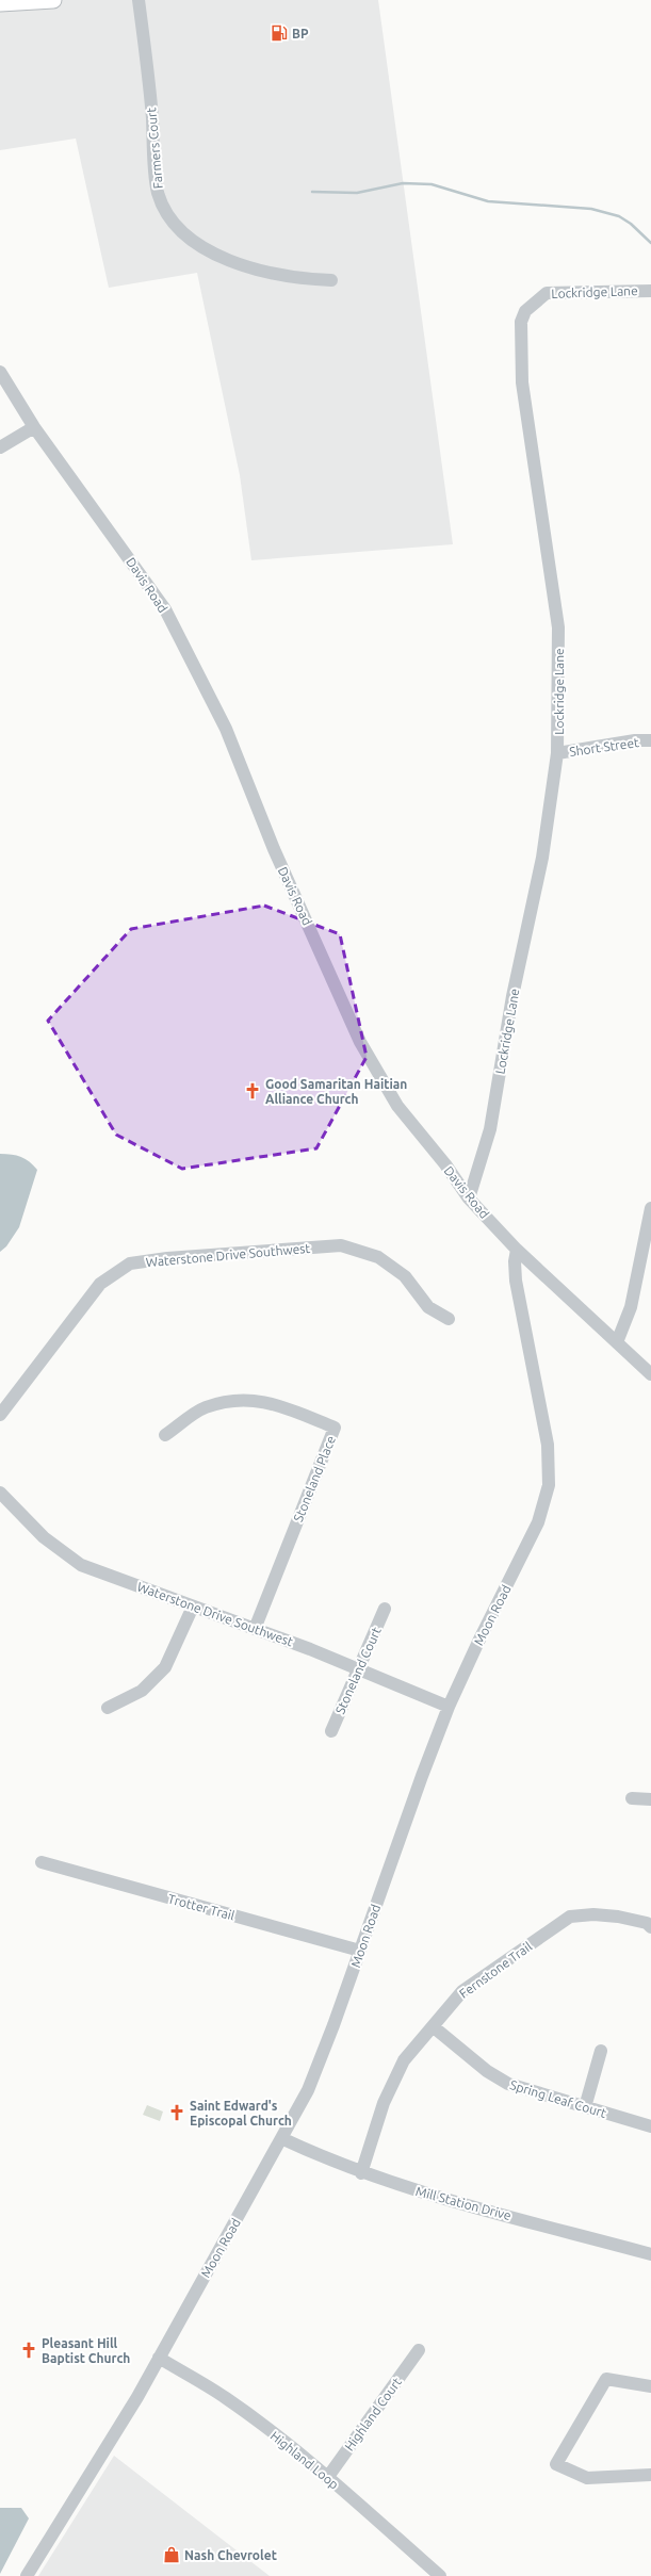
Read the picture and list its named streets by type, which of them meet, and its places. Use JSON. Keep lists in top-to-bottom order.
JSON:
{
  "streets": {
    "street": [
      "Farmers Court",
      "Lockridge Lane",
      "Davis Road",
      "Short Street",
      "Waterstone Drive Southwest",
      "Stoneland Place",
      "Moon Road",
      "Stoneland Court",
      "Trotter Trail",
      "Fernstone Trail",
      "Spring Leaf Court",
      "Mill Station Drive",
      "Highland Court",
      "Highland Loop"
    ]
  },
  "crossings": [
    ["Lockridge Lane", "Davis Road"],
    ["Lockridge Lane", "Short Street"],
    ["Davis Road", "Moon Road"],
    ["Waterstone Drive Southwest", "Stoneland Place"],
    ["Waterstone Drive Southwest", "Moon Road"],
    ["Waterstone Drive Southwest", "Stoneland Court"],
    ["Moon Road", "Trotter Trail"],
    ["Moon Road", "Mill Station Drive"],
    ["Moon Road", "Highland Loop"],
    ["Fernstone Trail", "Spring Leaf Court"],
    ["Fernstone Trail", "Mill Station Drive"],
    ["Highland Court", "Highland Loop"]
  ],
  "places": {
    "fuel station": ["BP"],
    "church": ["Good Samaritan Haitian Alliance Church", "Saint Edward's Episcopal Church", "Pleasant Hill Baptist Church"],
    "shop": ["Nash Chevrolet"]
  }
}
